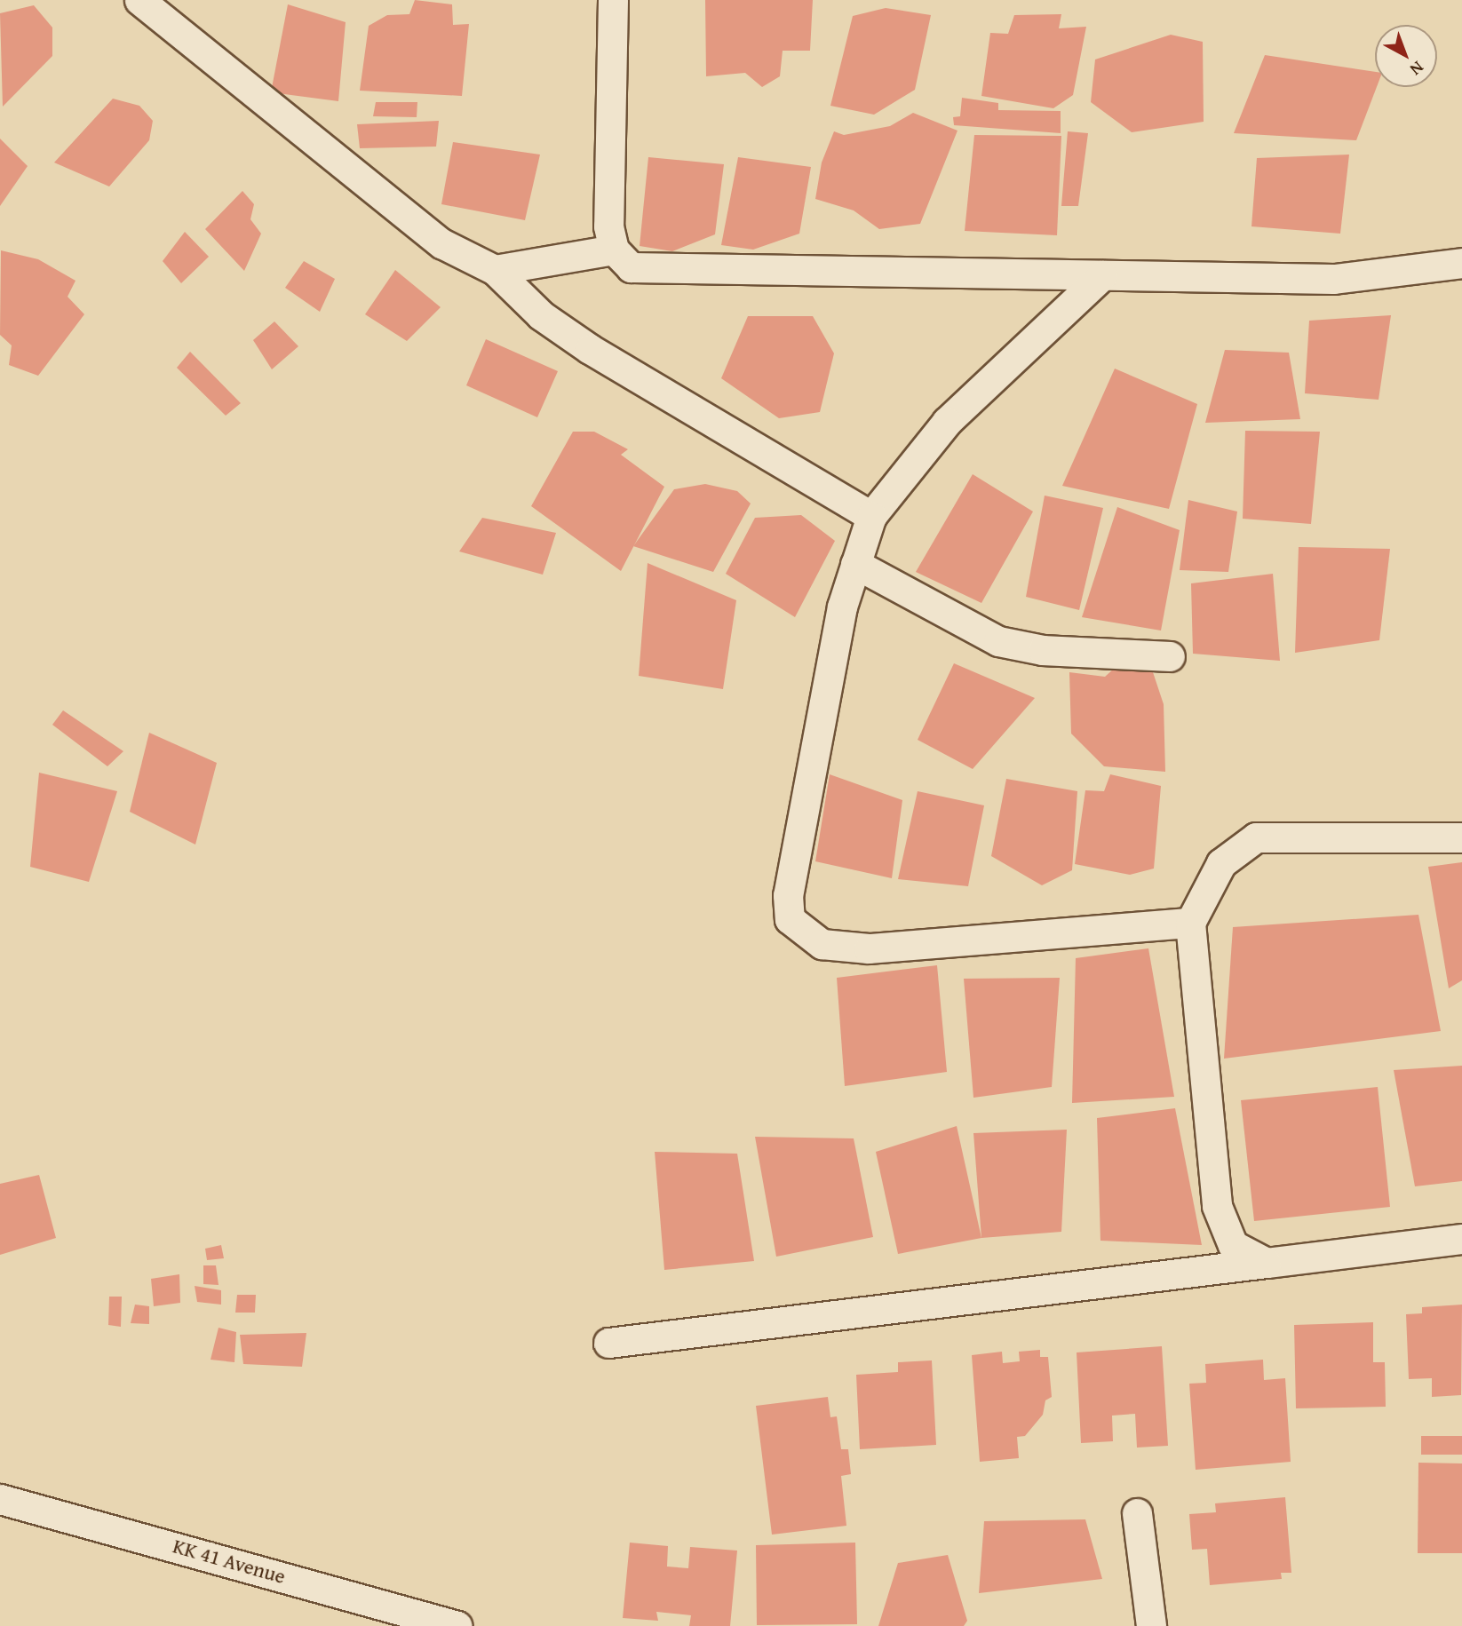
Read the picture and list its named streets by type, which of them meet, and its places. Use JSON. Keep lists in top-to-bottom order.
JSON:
{
  "streets": {
    "street": ["KK 41 Avenue"]
  },
  "north": "bottom right"
}
